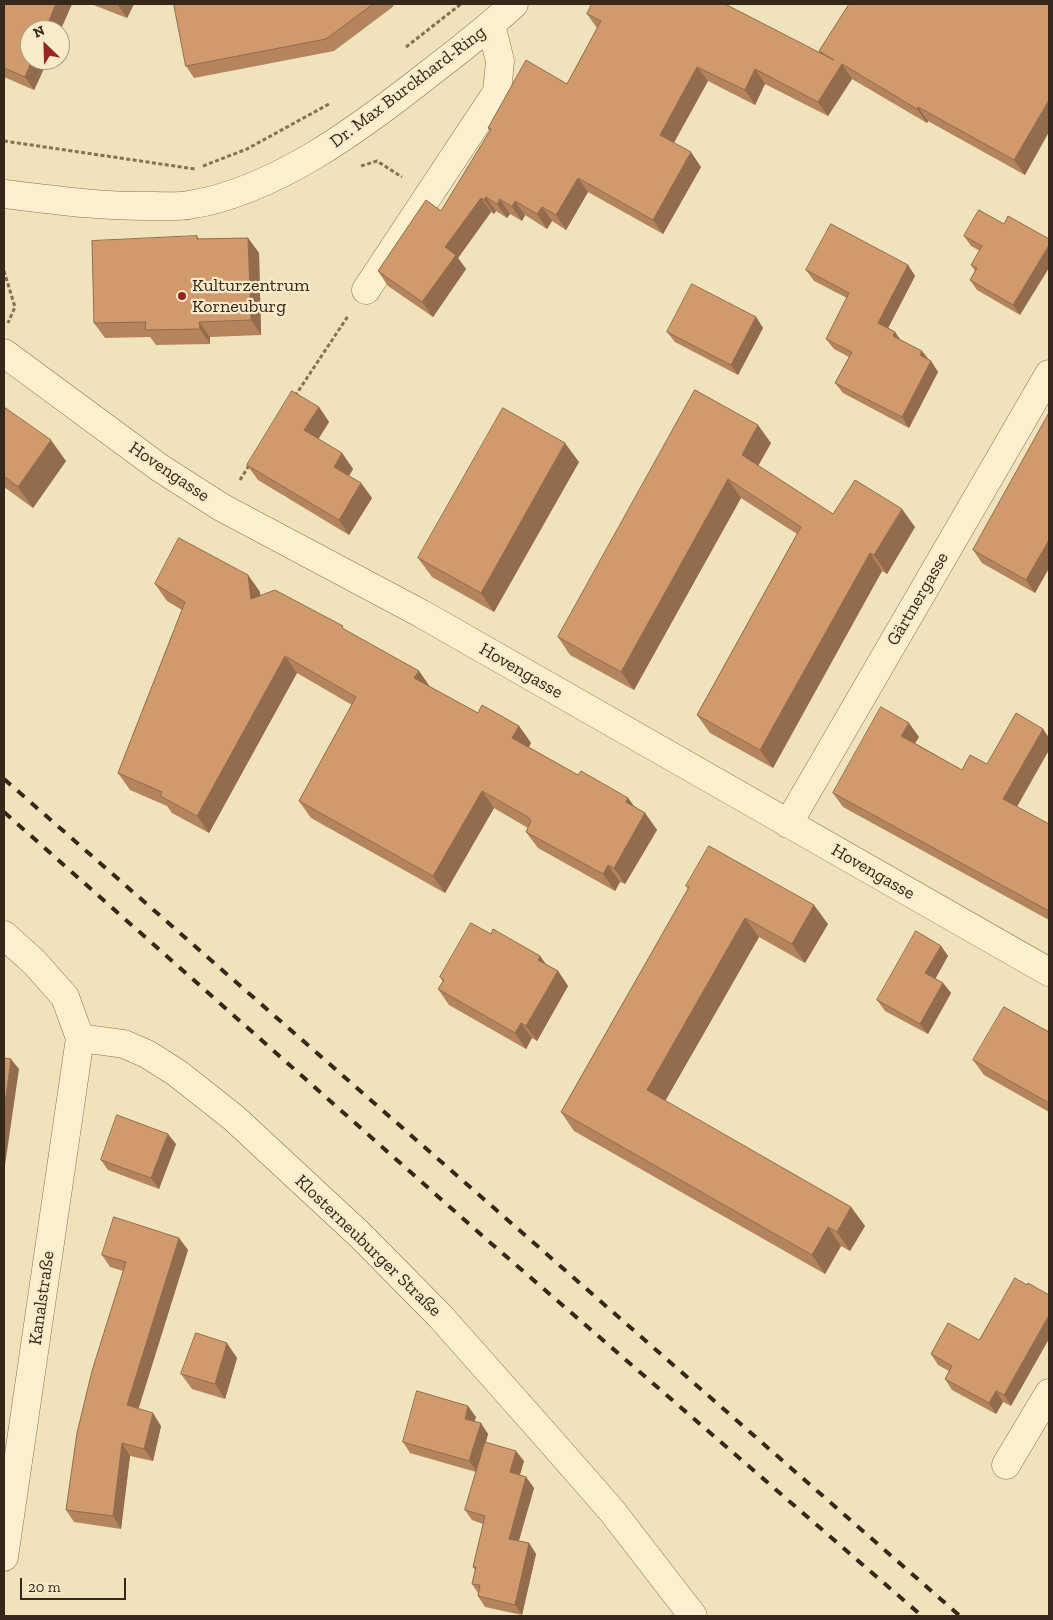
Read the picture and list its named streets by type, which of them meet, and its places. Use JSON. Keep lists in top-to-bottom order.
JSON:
{
  "streets": {
    "street": [
      "Dr. Max Burckhard-Ring",
      "Hovengasse",
      "Gärtnergasse",
      "Klosterneuburger Straße",
      "Kanalstraße"
    ]
  },
  "crossings": [
    ["Hovengasse", "Gärtnergasse"],
    ["Klosterneuburger Straße", "Kanalstraße"]
  ],
  "places": ["Kulturzentrum Korneuburg"],
  "scale_bar": "20 m",
  "north": "top left"
}
